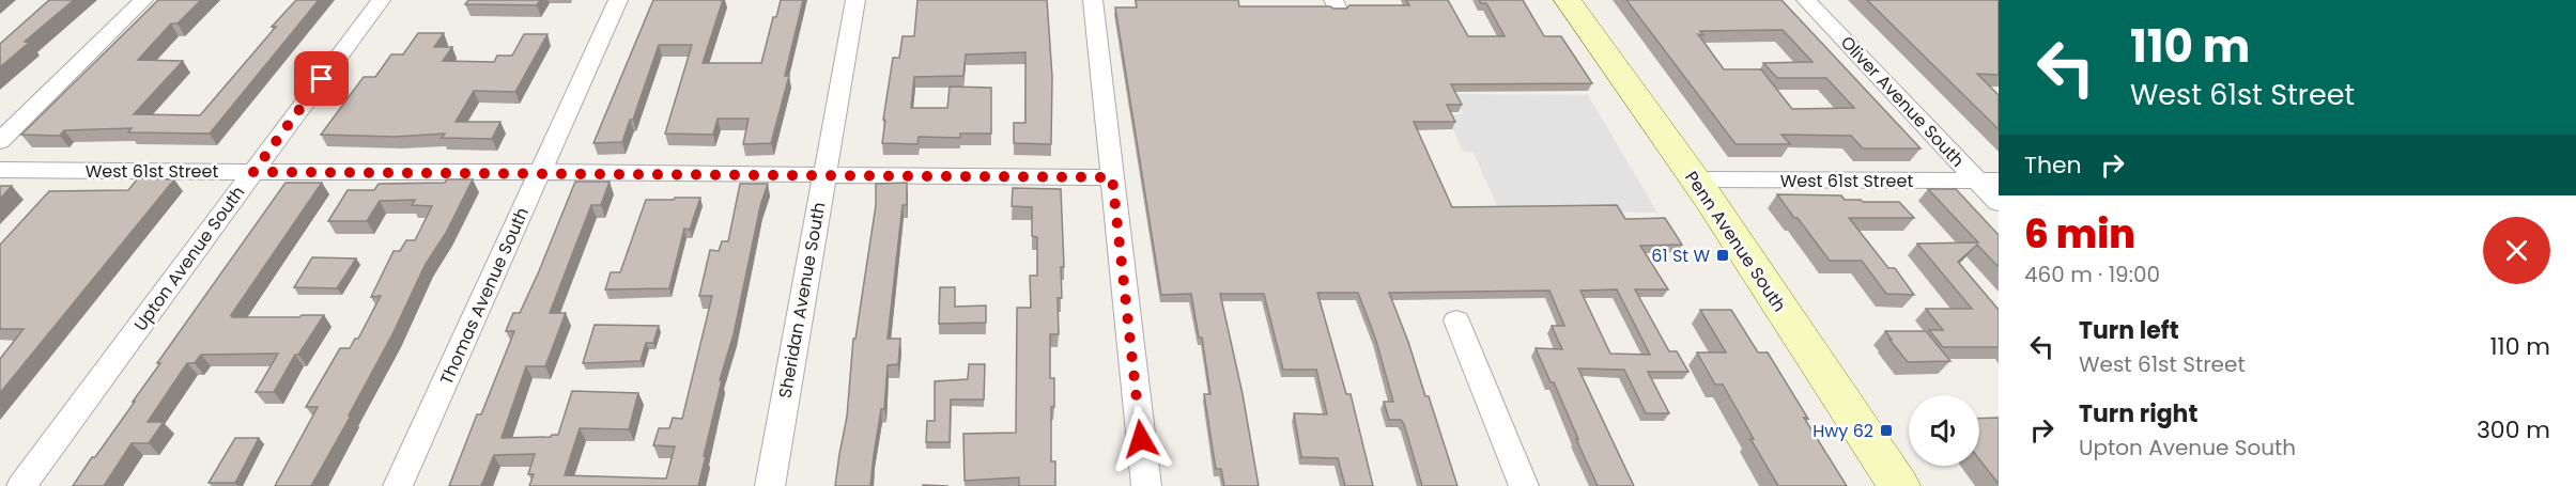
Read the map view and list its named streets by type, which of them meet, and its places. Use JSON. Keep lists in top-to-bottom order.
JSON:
{
  "streets": {
    "main road": ["Penn Avenue South"],
    "street": [
      "Oliver Avenue South",
      "West 61st Street",
      "Upton Avenue South",
      "Thomas Avenue South",
      "Sheridan Avenue South"
    ]
  },
  "crossings": [
    ["Oliver Avenue South", "West 61st Street"],
    ["West 61st Street", "Penn Avenue South"],
    ["West 61st Street", "Upton Avenue South"],
    ["West 61st Street", "Thomas Avenue South"],
    ["West 61st Street", "Sheridan Avenue South"]
  ],
  "places": {
    "transit": ["61 St W", "Hwy 62"]
  },
  "page": {
    "turn": ["110 m", "West 61st Street"],
    "then": "Then",
    "heading": ["6 min", "460 m · 19:00"],
    "list": [
      {
        "name": "Turn left",
        "note": "West 61st Street",
        "value": "110 m"
      },
      {
        "name": "Turn right",
        "note": "Upton Avenue South",
        "value": "300 m"
      }
    ]
  }
}
